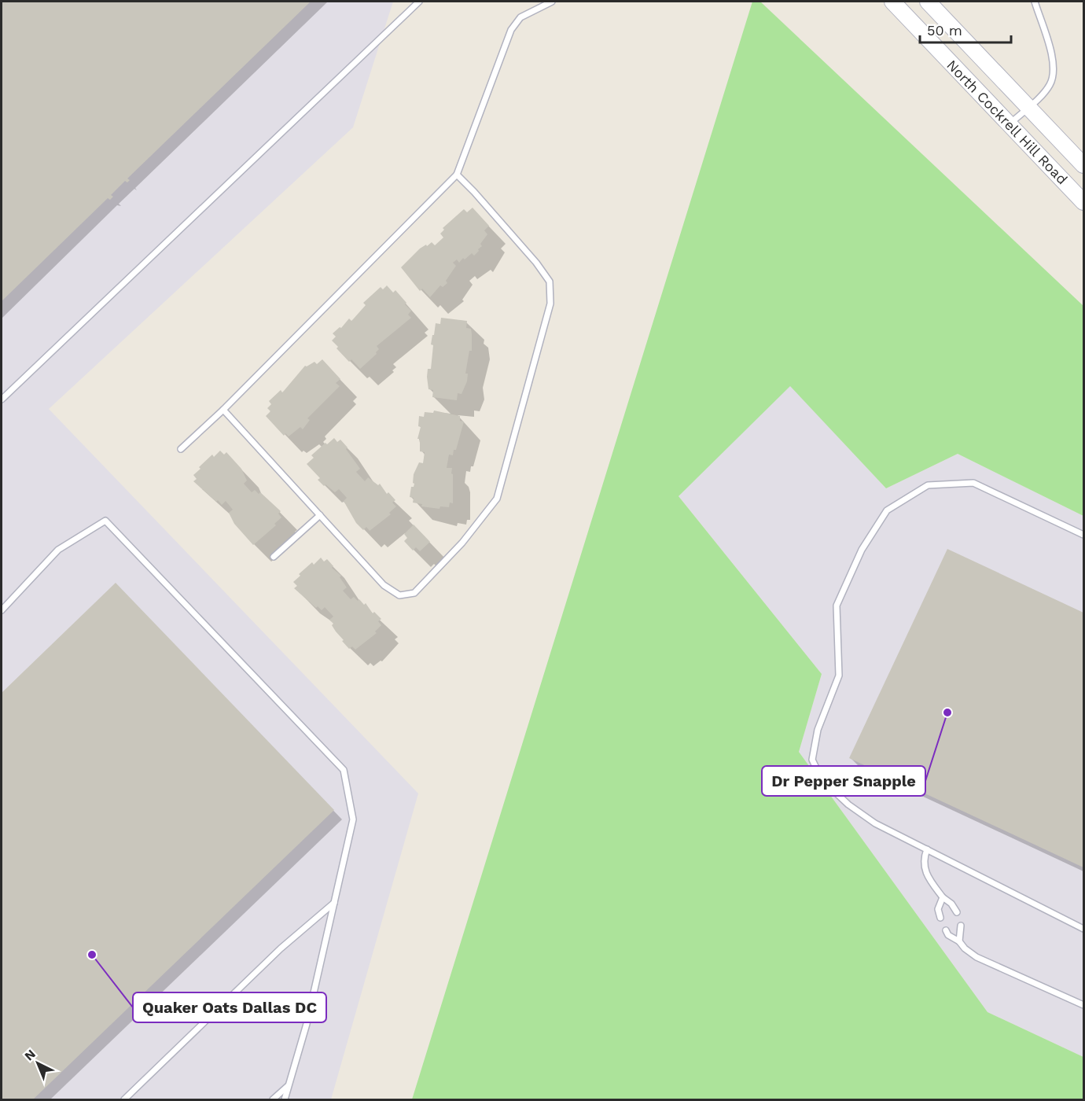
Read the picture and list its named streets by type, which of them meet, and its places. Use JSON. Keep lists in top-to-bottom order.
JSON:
{
  "streets": {
    "main road": ["North Cockrell Hill Road"]
  },
  "places": ["Dr Pepper Snapple", "Quaker Oats Dallas DC"],
  "scale_bar": "50 m",
  "north": "top left"
}
